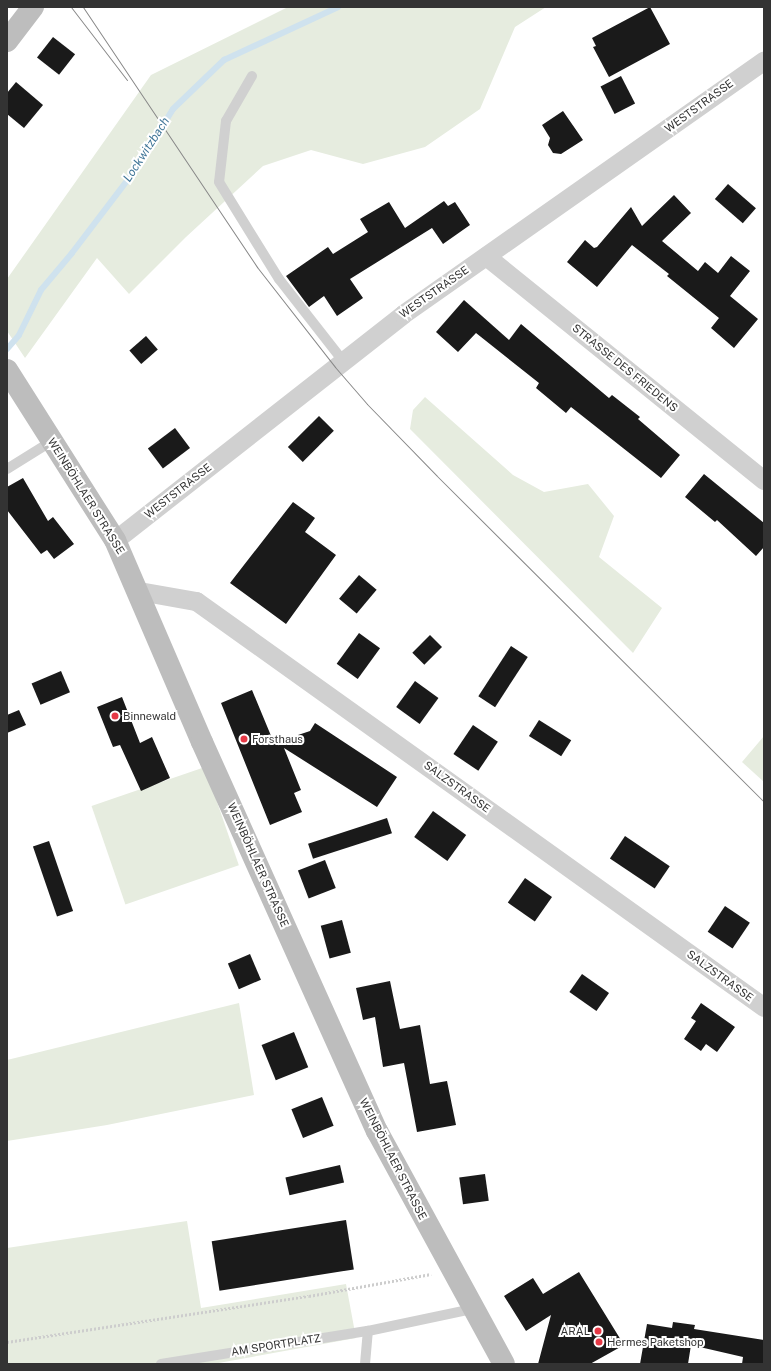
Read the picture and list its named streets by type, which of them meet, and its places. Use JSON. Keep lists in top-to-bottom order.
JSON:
{
  "streets": {
    "main road": ["WEINBÖHLAER STRASSE"],
    "street": ["WESTSTRASSE", "STRASSE DES FRIEDENS", "SALZSTRASSE"],
    "lane": ["AM SPORTPLATZ"]
  },
  "crossings": [
    ["WESTSTRASSE", "STRASSE DES FRIEDENS"],
    ["WESTSTRASSE", "WEINBÖHLAER STRASSE"],
    ["WEINBÖHLAER STRASSE", "SALZSTRASSE"],
    ["WEINBÖHLAER STRASSE", "AM SPORTPLATZ"]
  ],
  "water": ["Lockwitzbach"],
  "places": [
    "Binnewald",
    "Forsthaus",
    "ARAL",
    "Hermes Paketshop"
  ]
}
